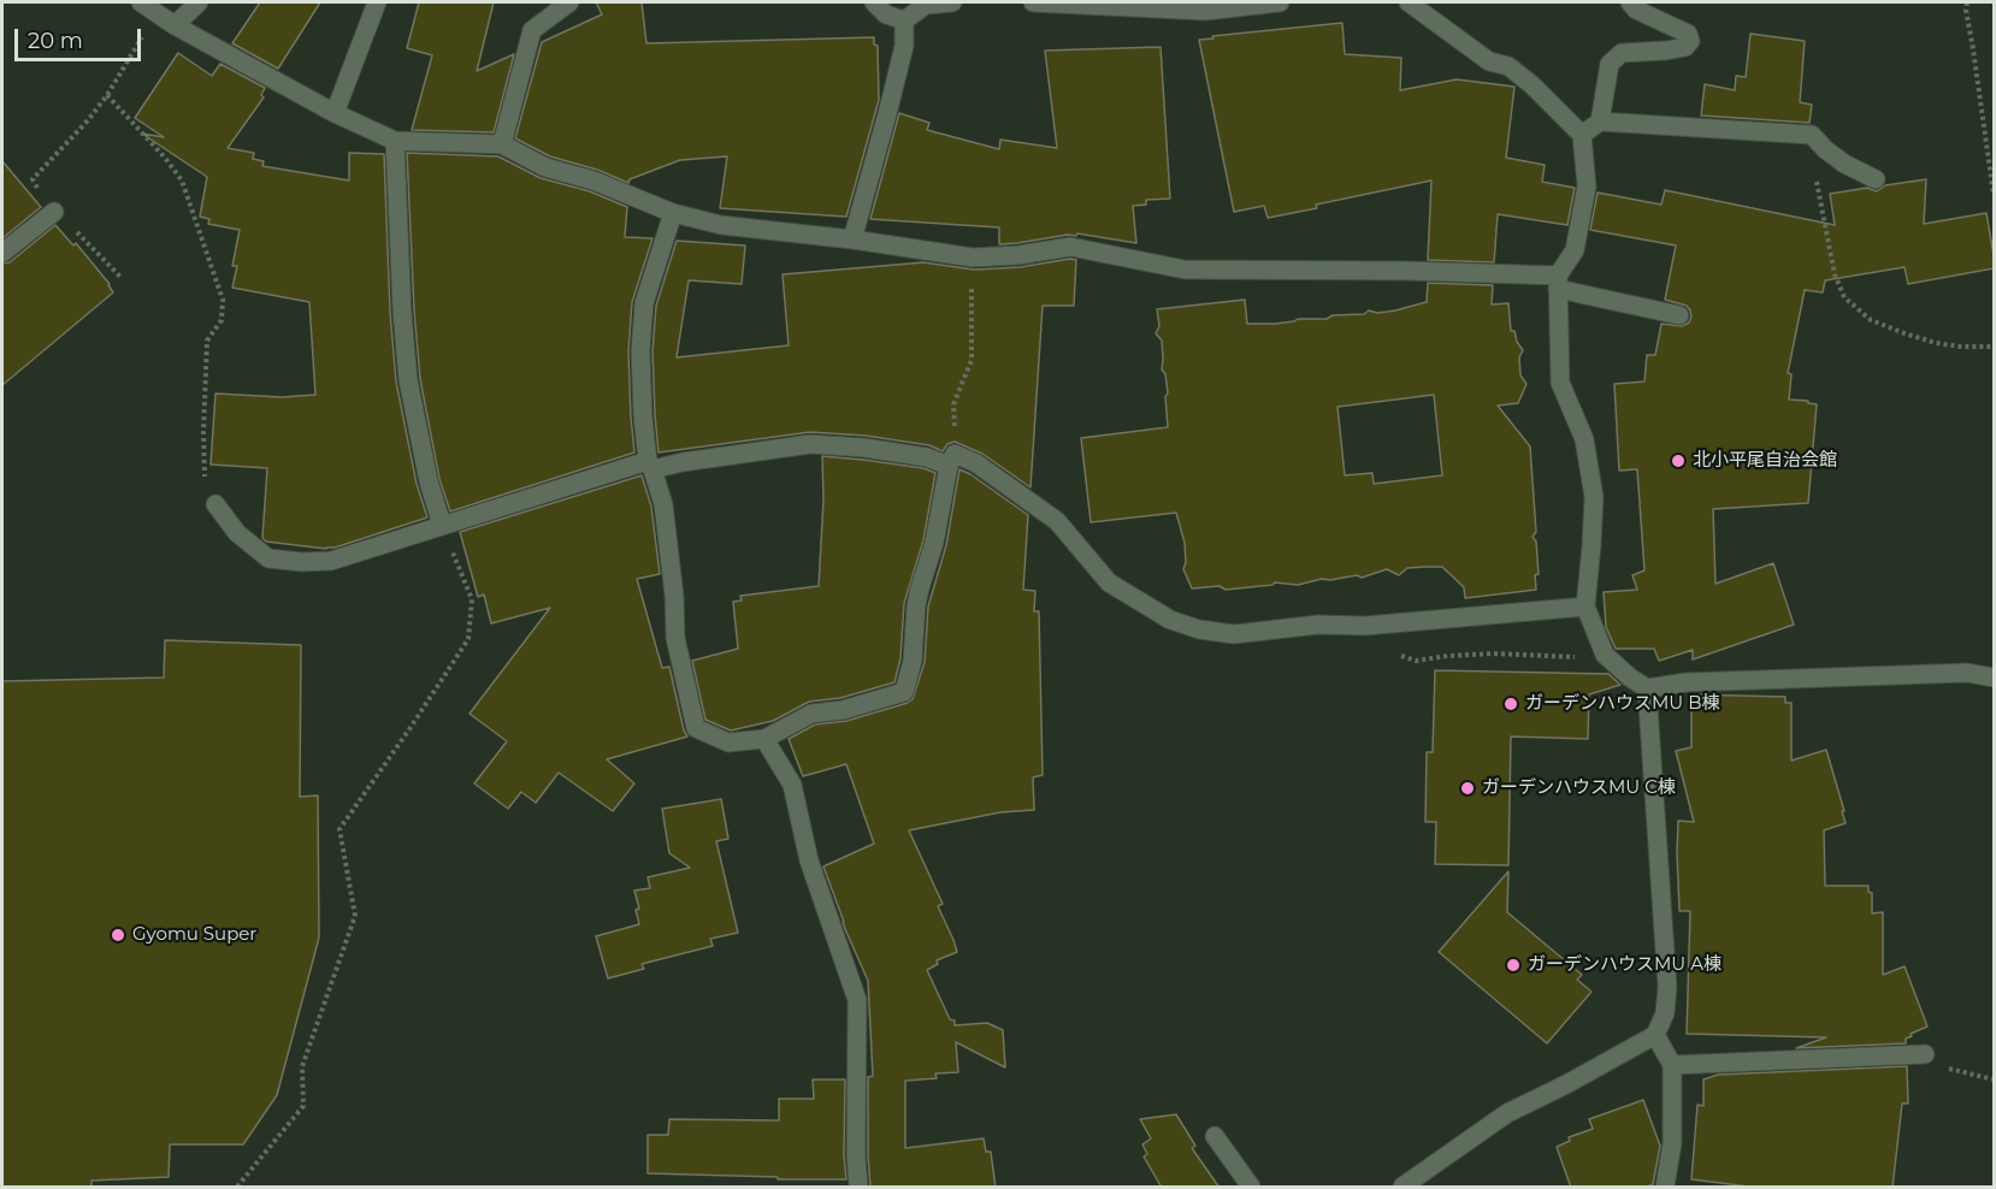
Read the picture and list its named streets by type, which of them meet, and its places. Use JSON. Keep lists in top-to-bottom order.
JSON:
{
  "places": [
    "北小平尾自治会館",
    "ガーデンハウスMU B棟",
    "ガーデンハウスMU C棟",
    "Gyomu Super",
    "ガーデンハウスMU A棟"
  ],
  "scale_bar": "20 m"
}
